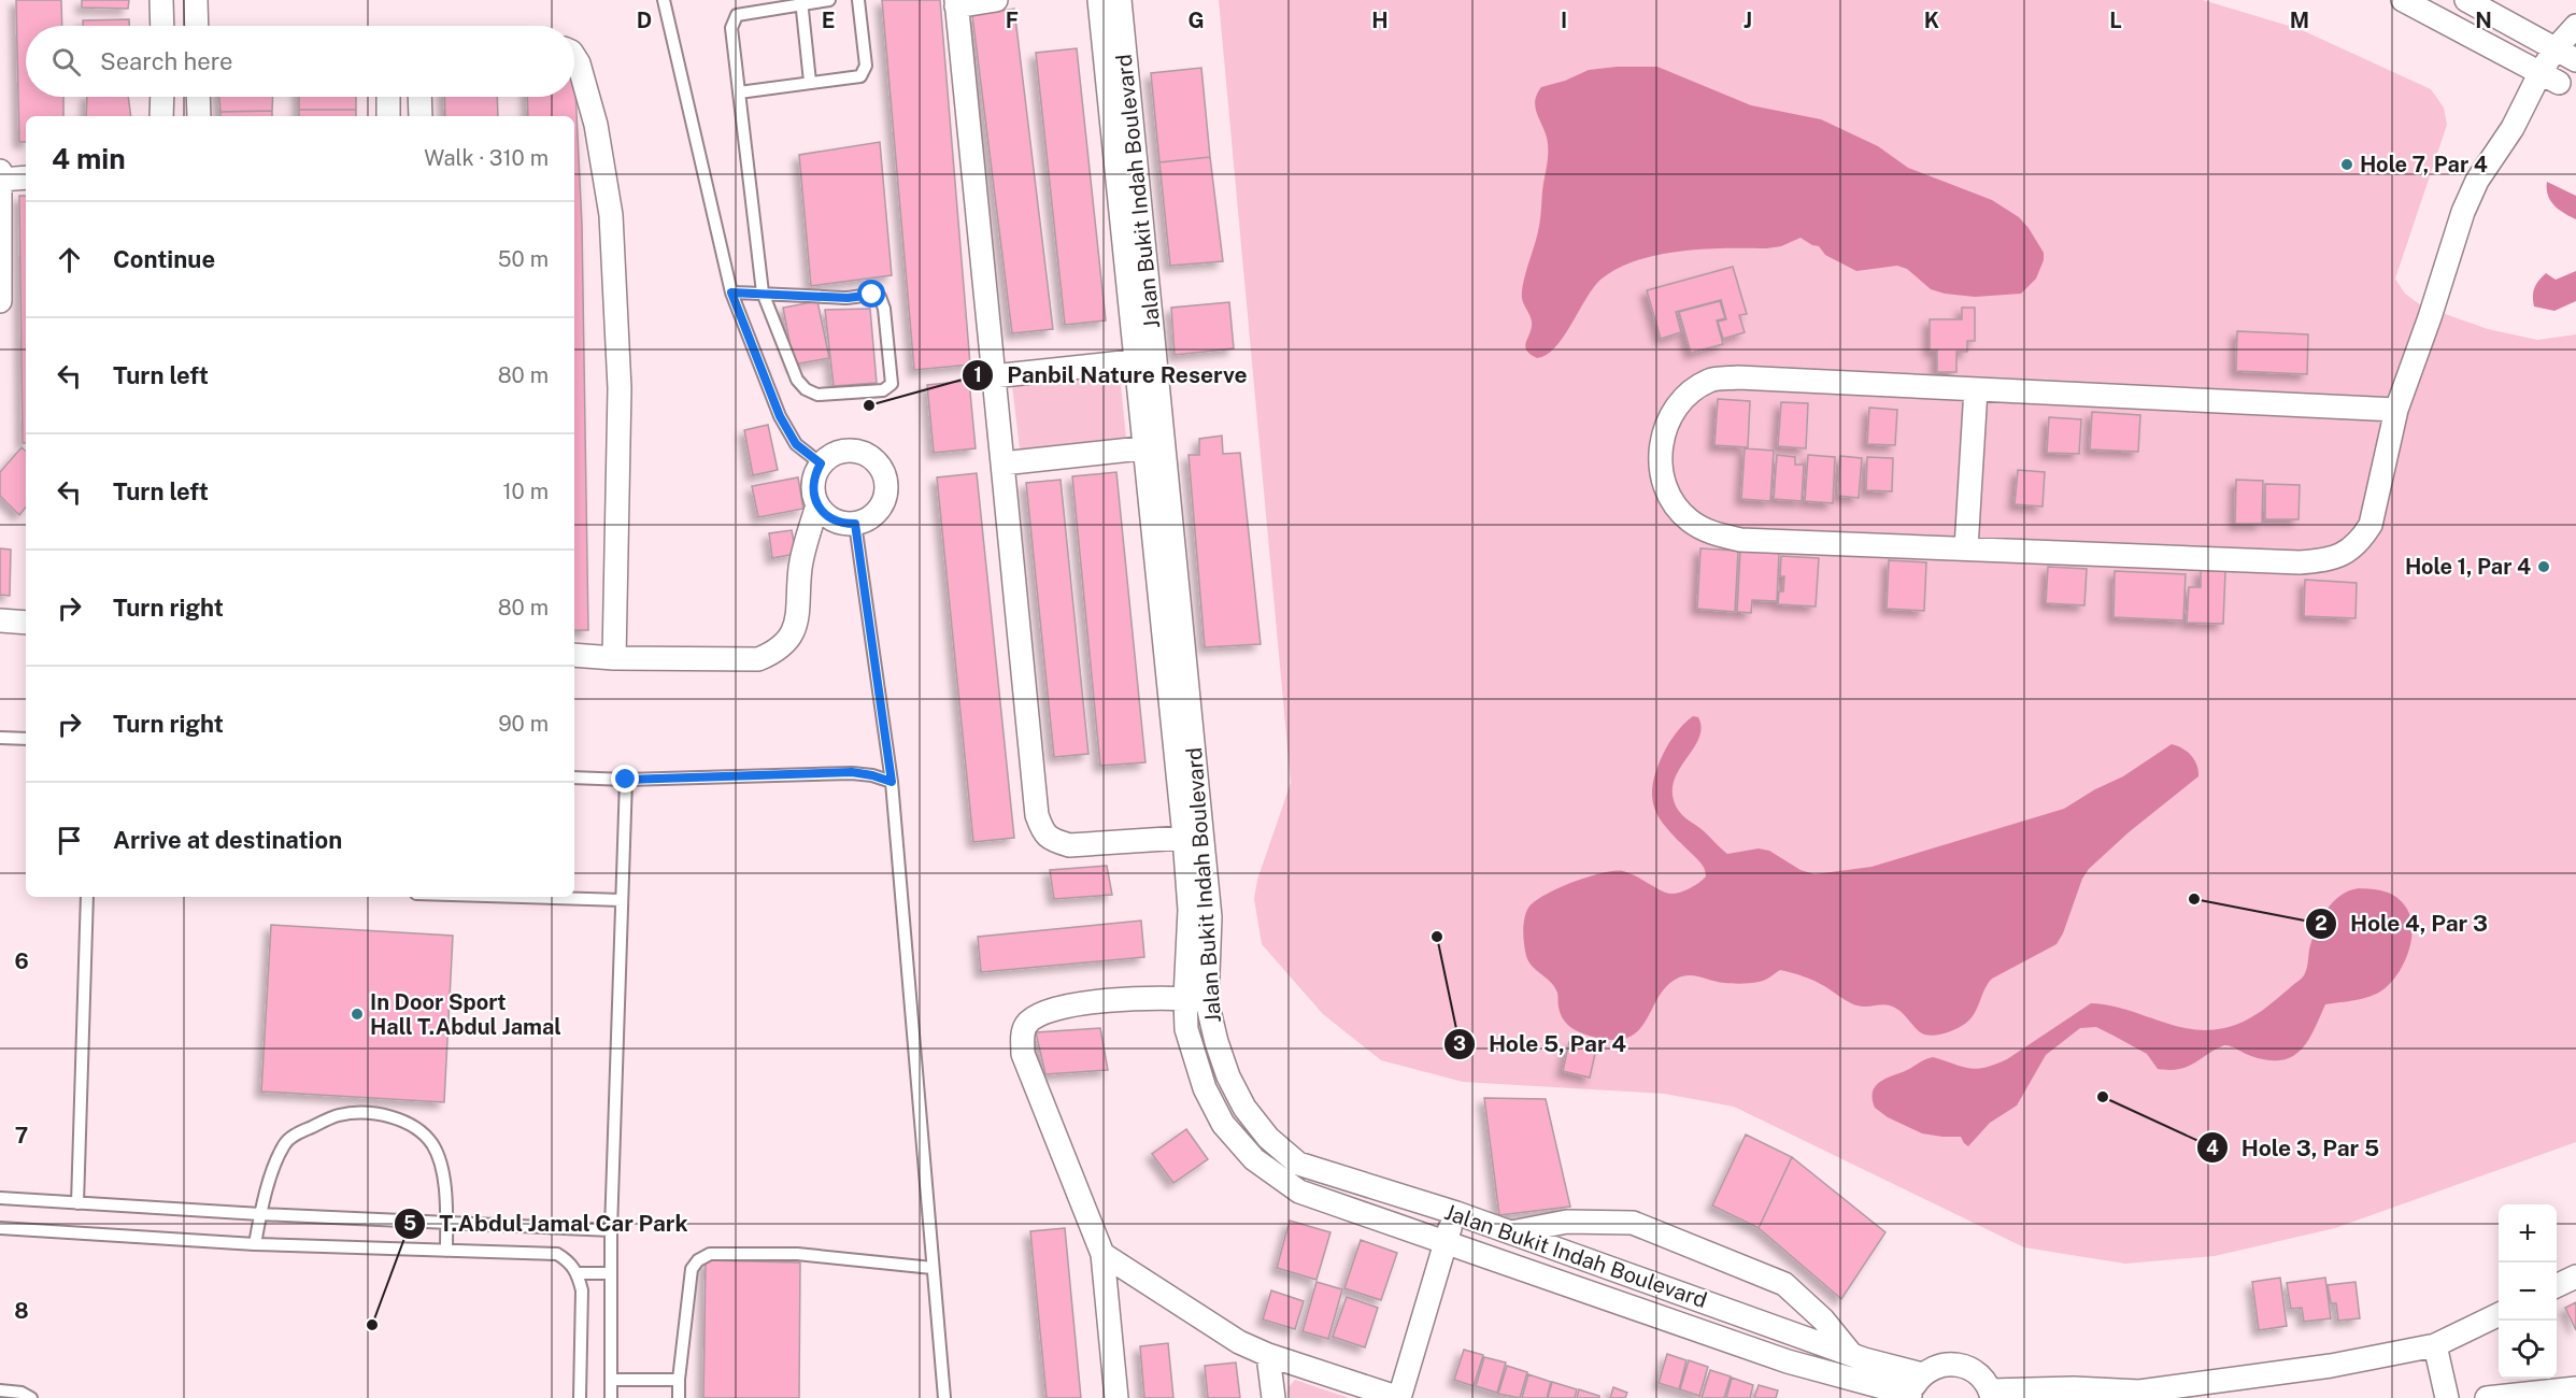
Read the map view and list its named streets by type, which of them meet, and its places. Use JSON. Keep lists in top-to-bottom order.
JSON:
{
  "streets": {
    "street": ["Jalan Bukit Indah Boulevard"]
  },
  "places": [
    "Hole 7, Par 4",
    "Panbil Nature Reserve",
    "Hole 1, Par 4",
    "Hole 4, Par 3",
    "Hole 5, Par 4",
    "In Door Sport Hall T.Abdul Jamal",
    "Hole 3, Par 5",
    "T.Abdul Jamal Car Park"
  ],
  "page": {
    "search": "Search here",
    "heading": ["4 min", "Walk · 310 m"],
    "list": [
      ["Continue", "50 m"],
      ["Turn left", "80 m"],
      ["Turn left", "10 m"],
      ["Turn right", "80 m"],
      ["Turn right", "90 m"],
      "Arrive at destination"
    ],
    "map_buttons": ["+", "−"]
  },
  "grid": {
    "columns": [
      "D",
      "E",
      "F",
      "G",
      "H",
      "I",
      "J",
      "K",
      "L",
      "M",
      "N"
    ],
    "rows": ["6", "7", "8"]
  }
}
